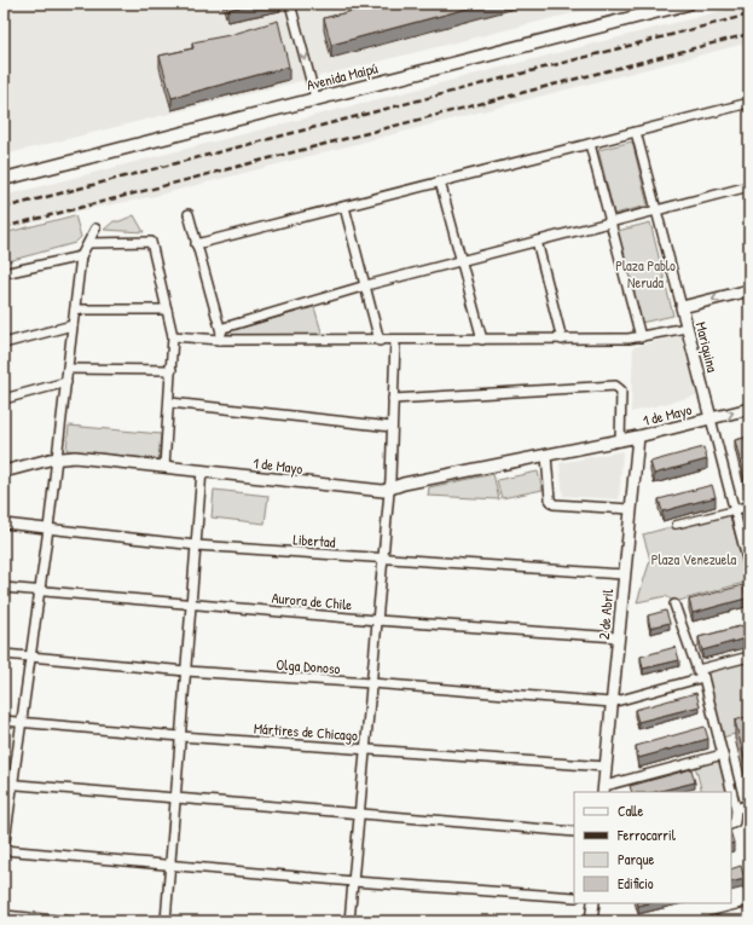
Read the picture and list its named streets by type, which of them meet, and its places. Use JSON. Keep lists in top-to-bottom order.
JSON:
{
  "streets": {
    "main road": ["Avenida Maipú"],
    "street": [
      "Mariquina",
      "1 de Mayo",
      "Libertad",
      "Aurora de Chile",
      "2 de Abril",
      "Olga Donoso",
      "Mártires de Chicago"
    ]
  },
  "crossings": [
    ["Mariquina", "1 de Mayo"],
    ["1 de Mayo", "2 de Abril"],
    ["Libertad", "2 de Abril"],
    ["Aurora de Chile", "2 de Abril"],
    ["2 de Abril", "Olga Donoso"],
    ["2 de Abril", "Mártires de Chicago"]
  ],
  "parks": ["Plaza Pablo Neruda", "Plaza Venezuela"],
  "legend": [
    "Calle",
    "Ferrocarril",
    "Parque",
    "Edificio"
  ]
}
